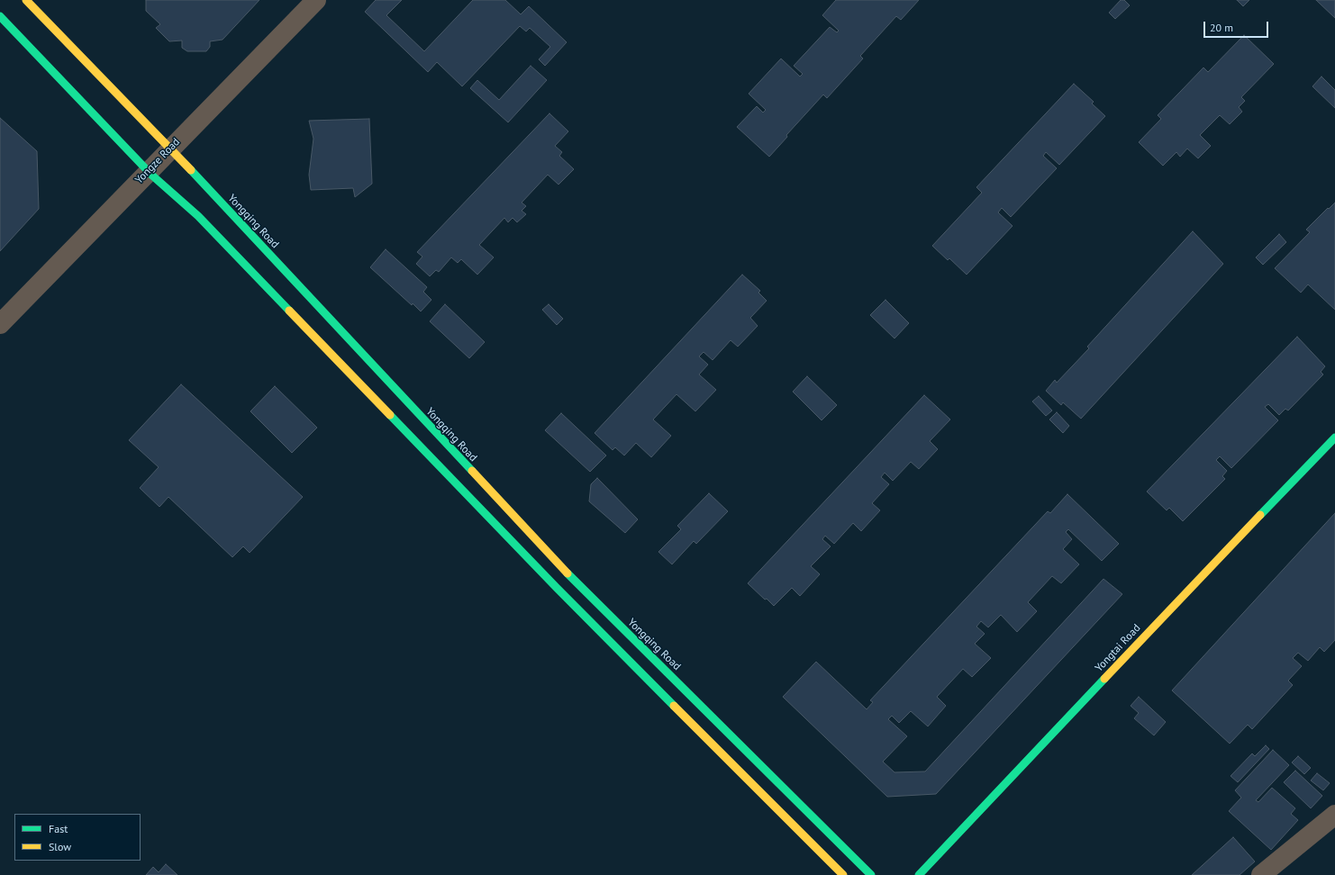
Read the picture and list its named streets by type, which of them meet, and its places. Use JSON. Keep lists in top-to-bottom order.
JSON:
{
  "streets": {
    "street": ["Yongze Road", "Yongqing Road", "Yongtai Road"]
  },
  "crossings": [
    ["Yongze Road", "Yongqing Road"]
  ],
  "legend": ["Fast", "Slow"],
  "scale_bar": "20 m"
}
